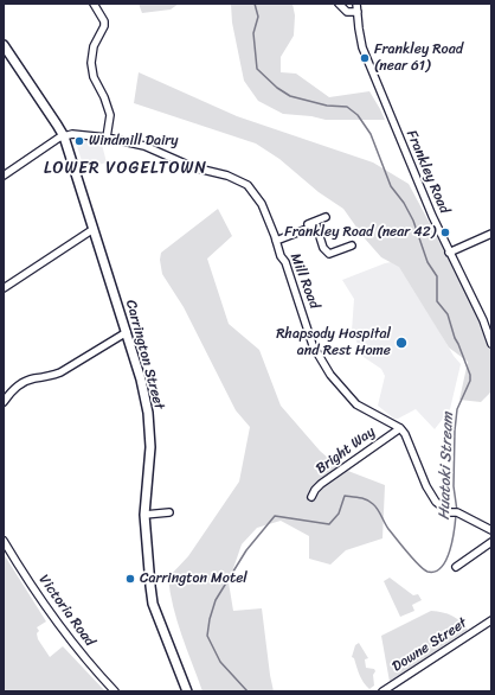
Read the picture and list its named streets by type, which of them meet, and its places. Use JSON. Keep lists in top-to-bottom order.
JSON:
{
  "streets": {
    "main road": ["Carrington Street"],
    "street": [
      "Frankley Road",
      "Mill Road",
      "Bright Way",
      "Victoria Road",
      "Downe Street"
    ]
  },
  "crossings": [
    ["Mill Road", "Carrington Street"],
    ["Mill Road", "Bright Way"]
  ],
  "districts": ["LOWER VOGELTOWN"],
  "water": ["Huatoki Stream"],
  "places": [
    "Frankley Road (near 61)",
    "Windmill Dairy",
    "Frankley Road (near 42)",
    "Rhapsody Hospital and Rest Home",
    "Carrington Motel"
  ]
}
